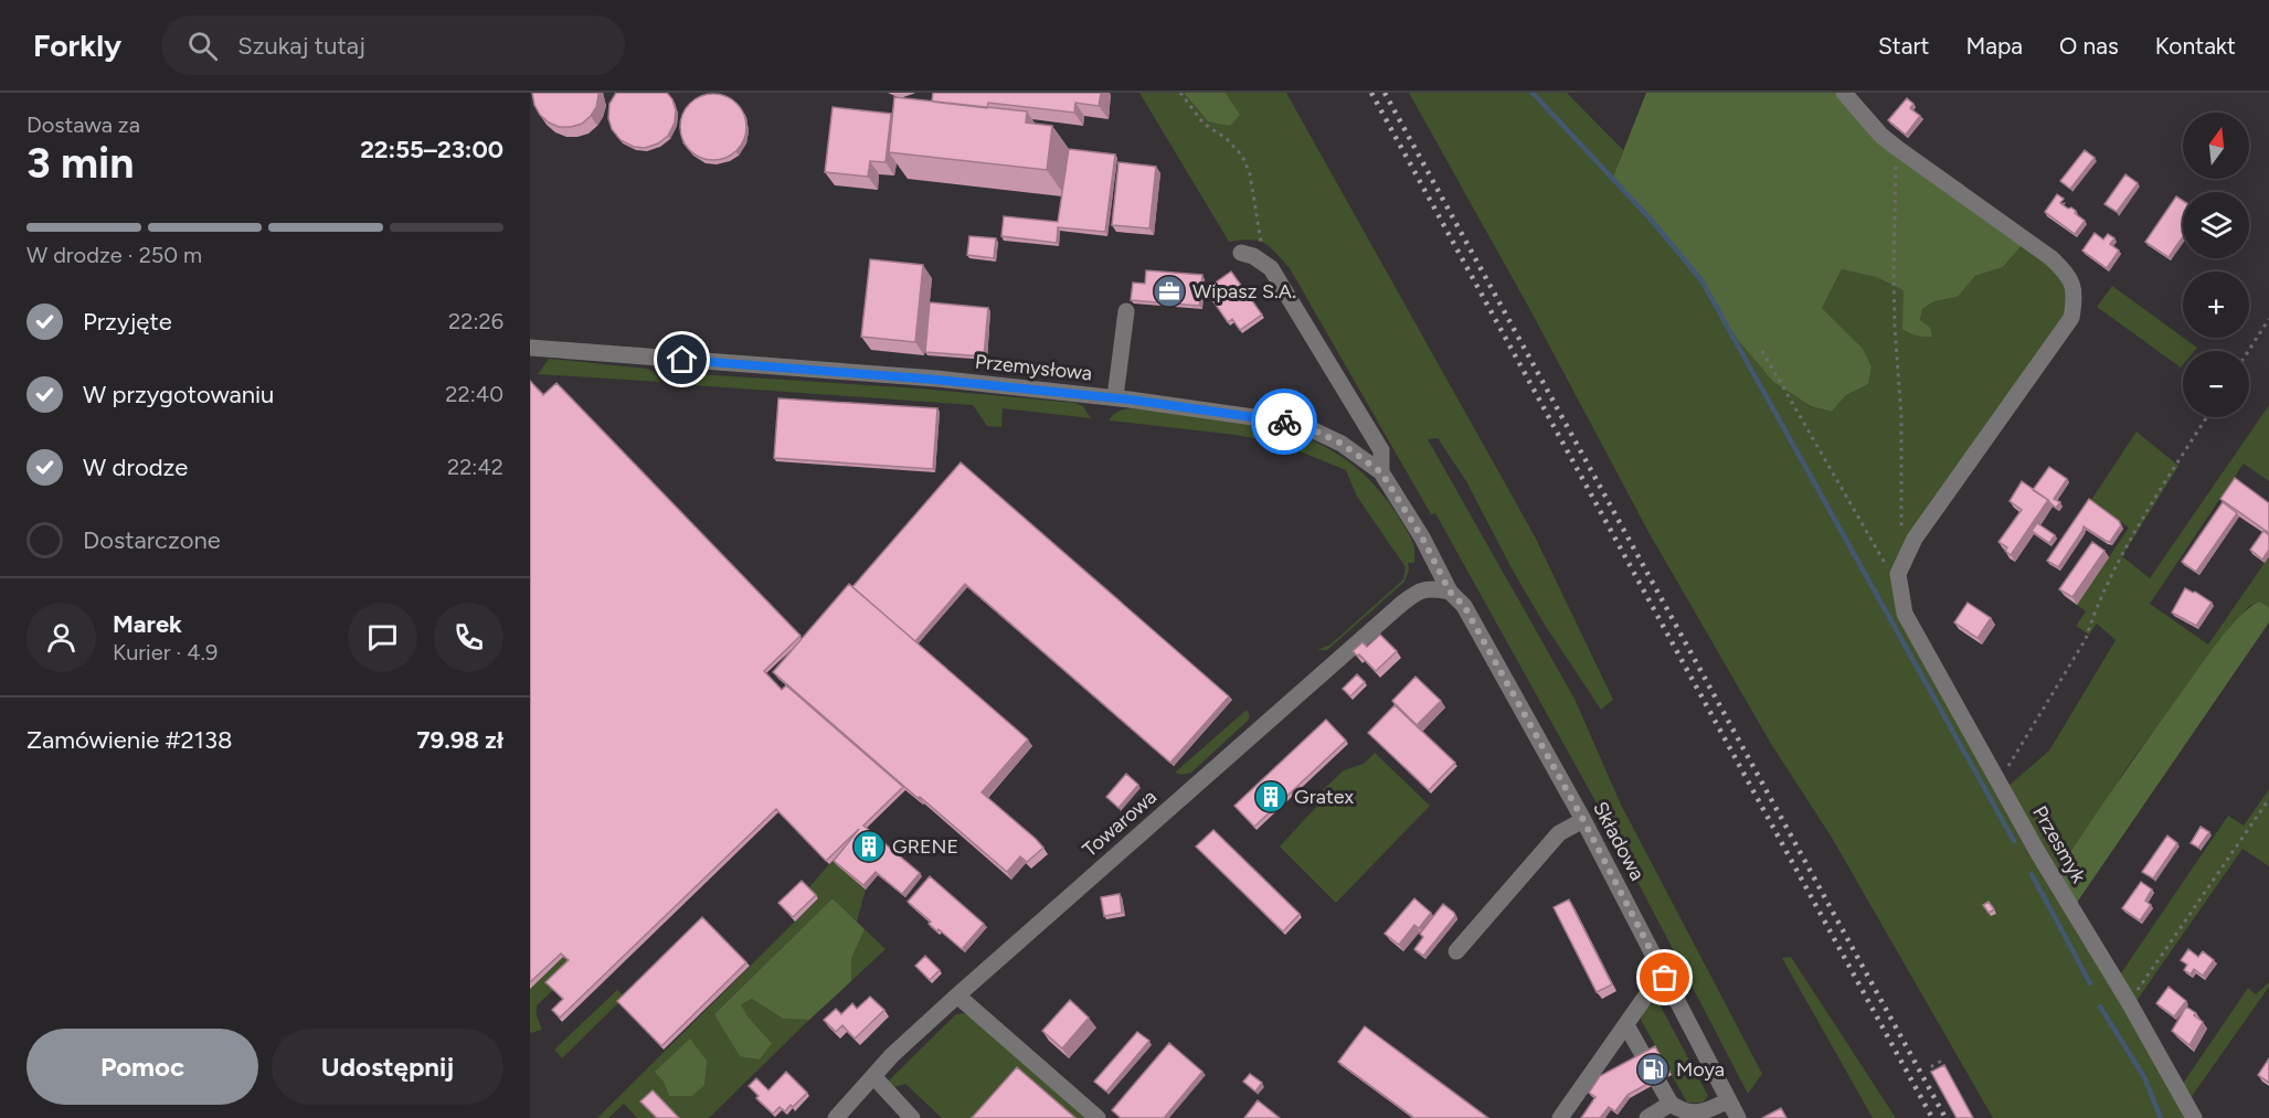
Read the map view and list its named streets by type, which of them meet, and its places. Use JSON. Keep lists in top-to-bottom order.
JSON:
{
  "streets": {
    "street": [
      "Przemysłowa",
      "Towarowa",
      "Składowa",
      "Przesmyk"
    ]
  },
  "crossings": [
    ["Przemysłowa", "Towarowa"],
    ["Przemysłowa", "Składowa"],
    ["Towarowa", "Składowa"]
  ],
  "places": {
    "office": ["Wipasz S.A."],
    "building": ["Gratex", "GRENE"],
    "fuel station": ["Moya"]
  },
  "north": "top",
  "page": {
    "header": "Forkly",
    "search": "Szukaj tutaj",
    "nav": [
      "Start",
      "Mapa",
      "O nas",
      "Kontakt"
    ],
    "heading": ["3 min", "Dostawa za", "22:55–23:00"],
    "panel": [
      "Marek",
      "Kurier · 4.9",
      "Zamówienie #2138",
      "79.98 zł"
    ],
    "map_buttons": ["+", "−"],
    "bar": "W drodze · 250 m",
    "list": [
      ["Przyjęte", "22:26"],
      ["W przygotowaniu", "22:40"],
      ["W drodze", "22:42"],
      "Dostarczone"
    ],
    "buttons": ["Pomoc", "Udostępnij"]
  }
}
